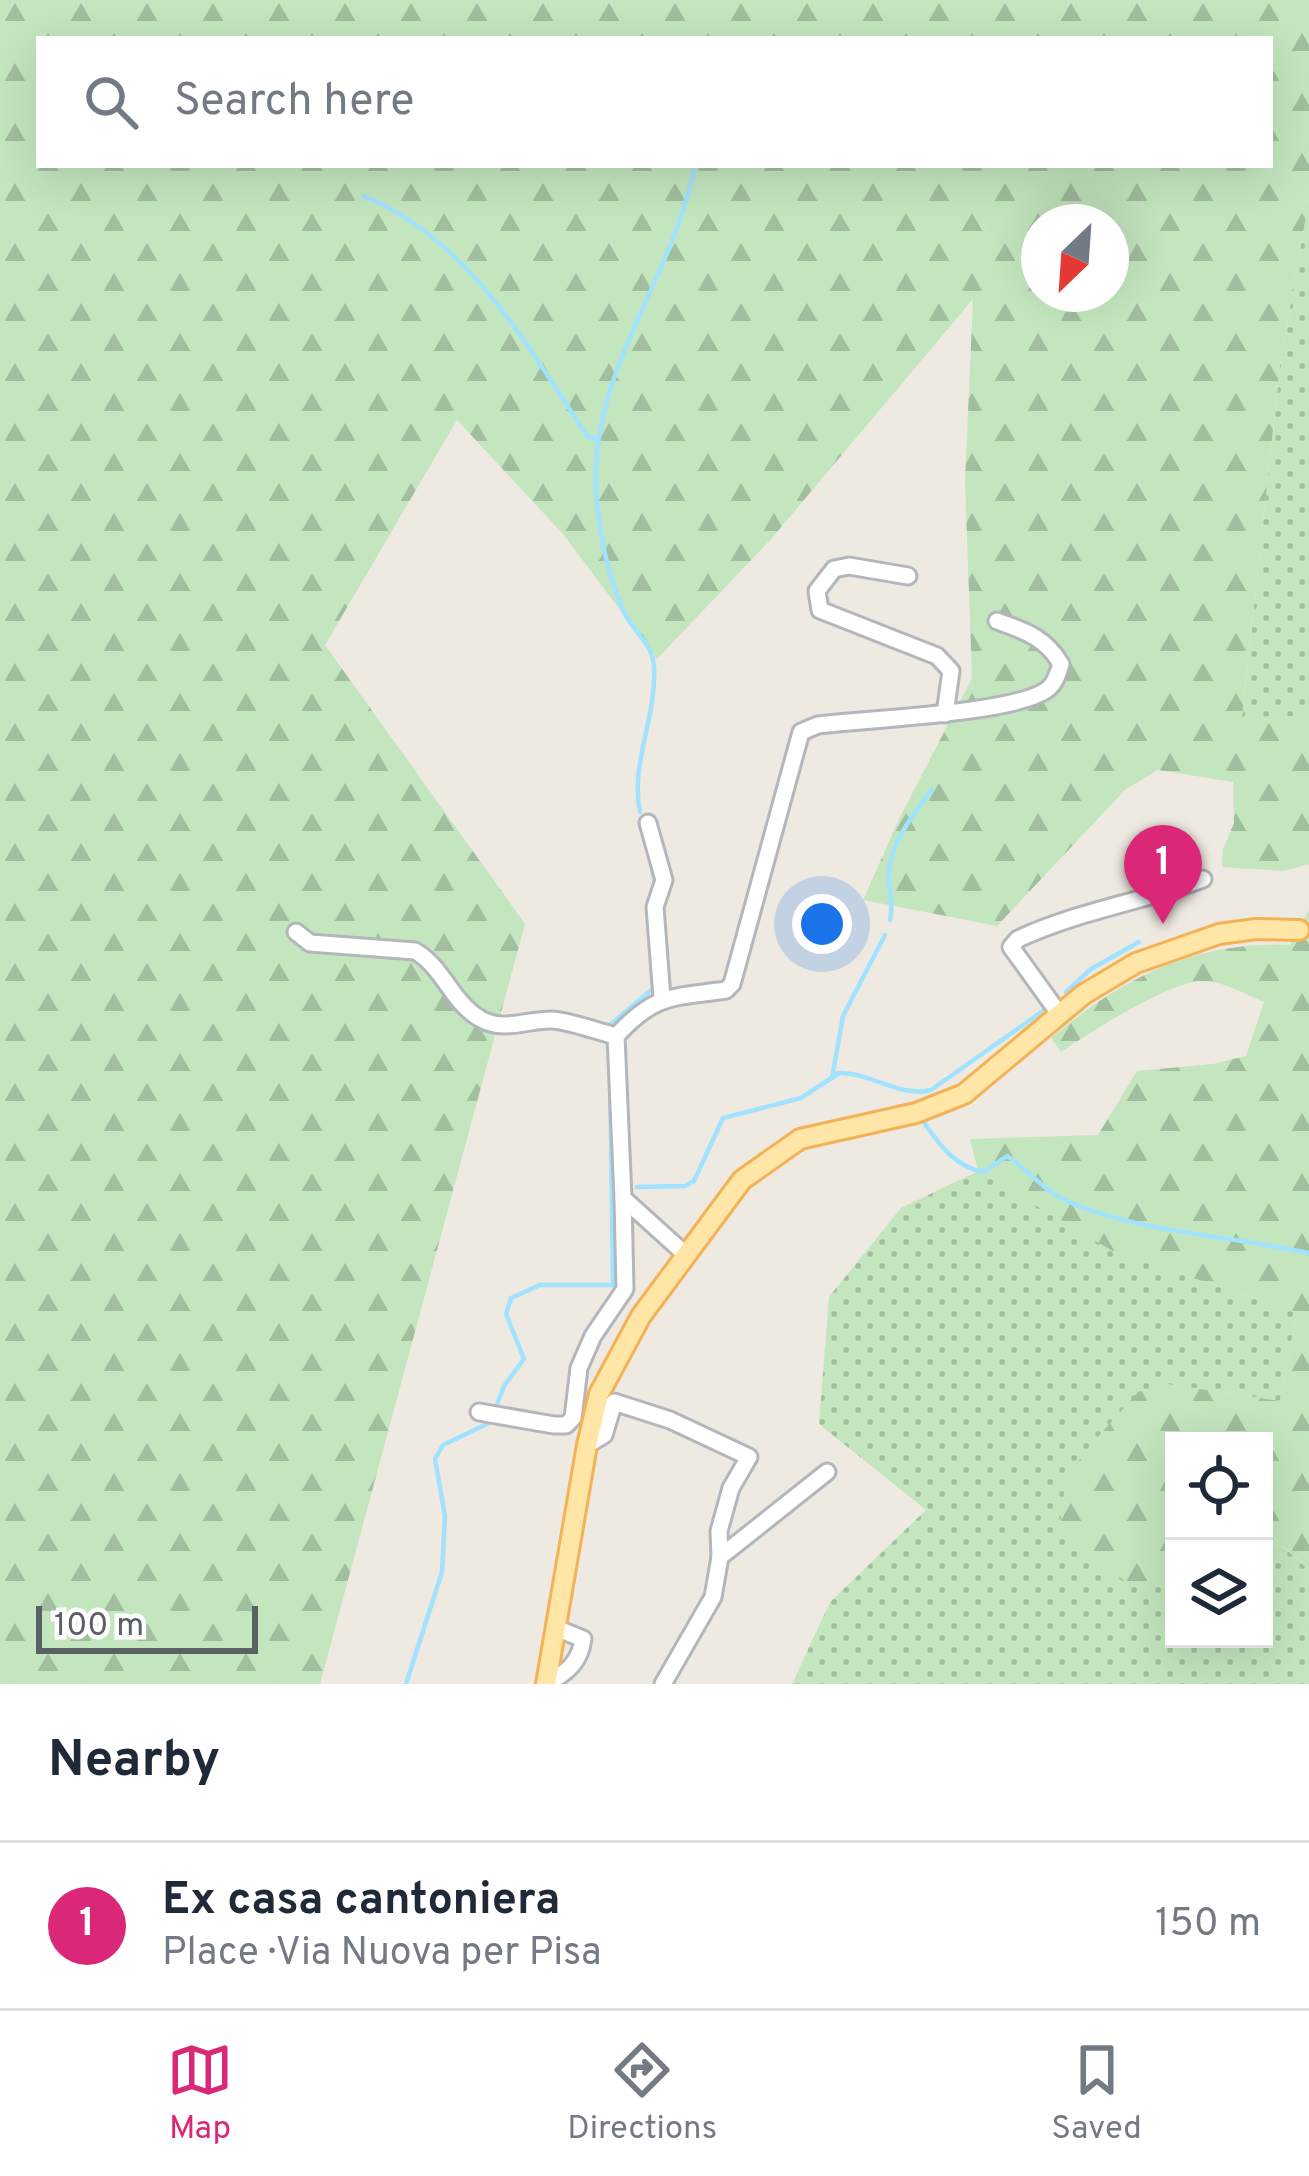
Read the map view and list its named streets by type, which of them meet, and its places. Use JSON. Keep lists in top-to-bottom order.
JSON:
{
  "scale_bar": "100 m",
  "north": "bottom left",
  "page": {
    "search": "Search here",
    "pins": "1",
    "scale": "100 m",
    "heading": "Nearby",
    "list": [
      {
        "mark": "1",
        "name": "Ex casa cantoniera",
        "note": "Place · Via Nuova per Pisa",
        "value": "150 m"
      }
    ],
    "nav": ["Map", "Directions", "Saved"]
  }
}
